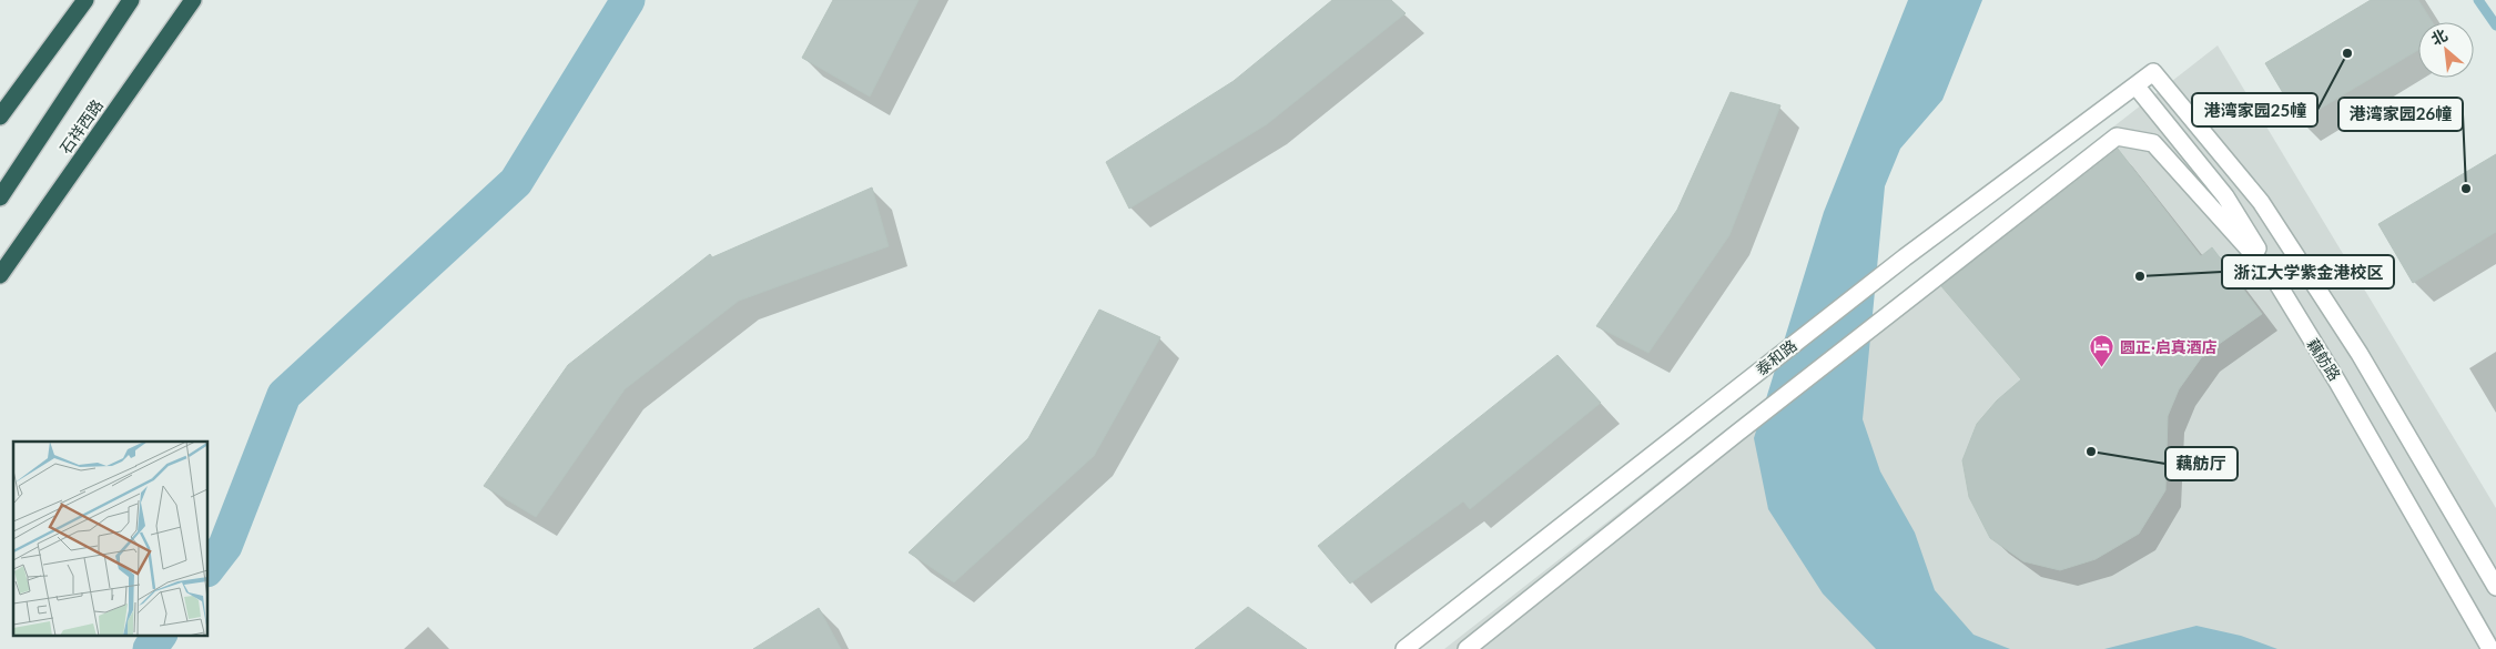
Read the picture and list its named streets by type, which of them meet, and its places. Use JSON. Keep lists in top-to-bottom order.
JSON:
{
  "streets": {
    "highway": ["石祥西路"],
    "street": ["泰和路", "藕舫路"]
  },
  "crossings": [
    ["泰和路", "藕舫路"]
  ],
  "places": {
    "other": [
      "港湾家园25幢",
      "港湾家园26幢",
      "浙江大学紫金港校区",
      "藕舫厅"
    ],
    "hotel": ["圆正·启真酒店"]
  },
  "north": "top left"
}
